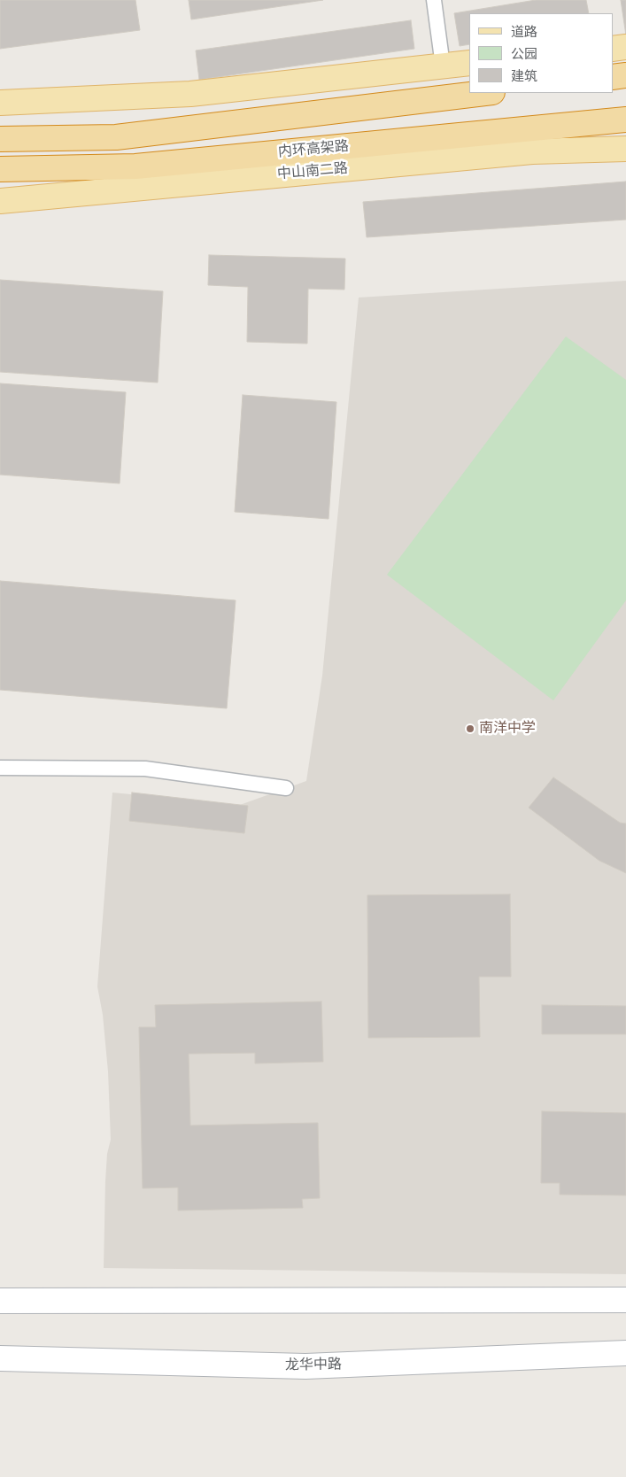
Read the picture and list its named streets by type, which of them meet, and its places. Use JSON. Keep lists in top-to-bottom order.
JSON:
{
  "streets": {
    "highway": ["内环高架路"],
    "main road": ["中山南二路", "龙华中路"]
  },
  "places": ["南洋中学"],
  "legend": ["道路", "公园", "建筑"]
}
